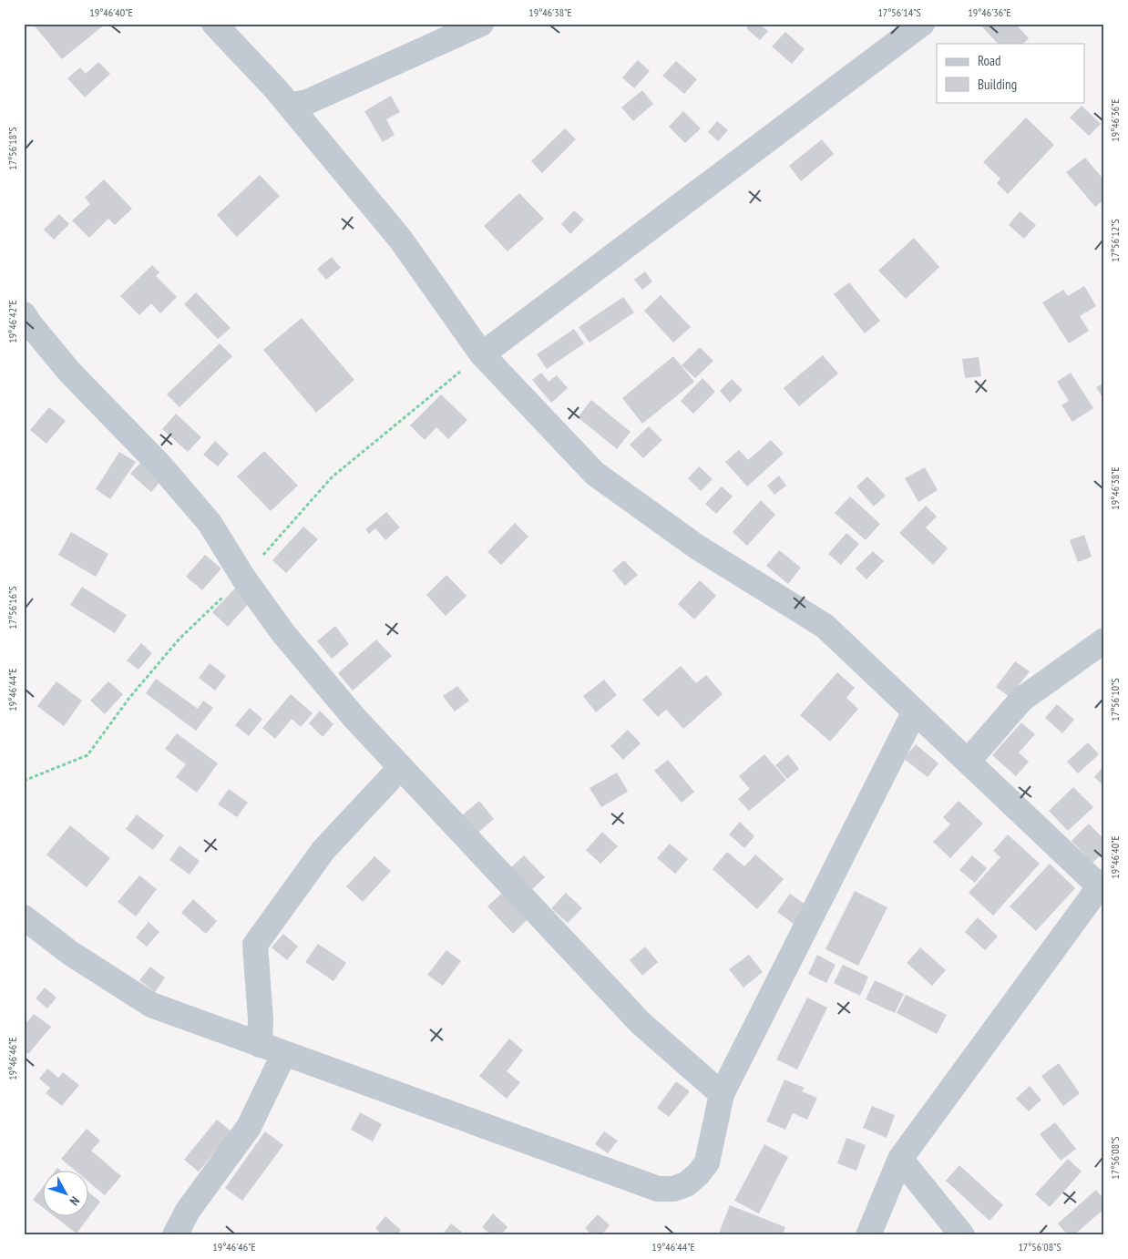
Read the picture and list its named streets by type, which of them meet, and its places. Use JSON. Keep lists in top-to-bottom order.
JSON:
{
  "legend": ["Road", "Building"],
  "north": "bottom right",
  "coordinates": [
    "19°46'40\"E",
    "19°46'38\"E",
    "17°56'14\"S",
    "19°46'36\"E",
    "17°56'18\"S",
    "17°56'12\"S",
    "19°46'42\"E",
    "17°56'16\"S",
    "19°46'44\"E",
    "17°56'10\"S",
    "19°46'46\"E",
    "17°56'08\"S"
  ]
}
